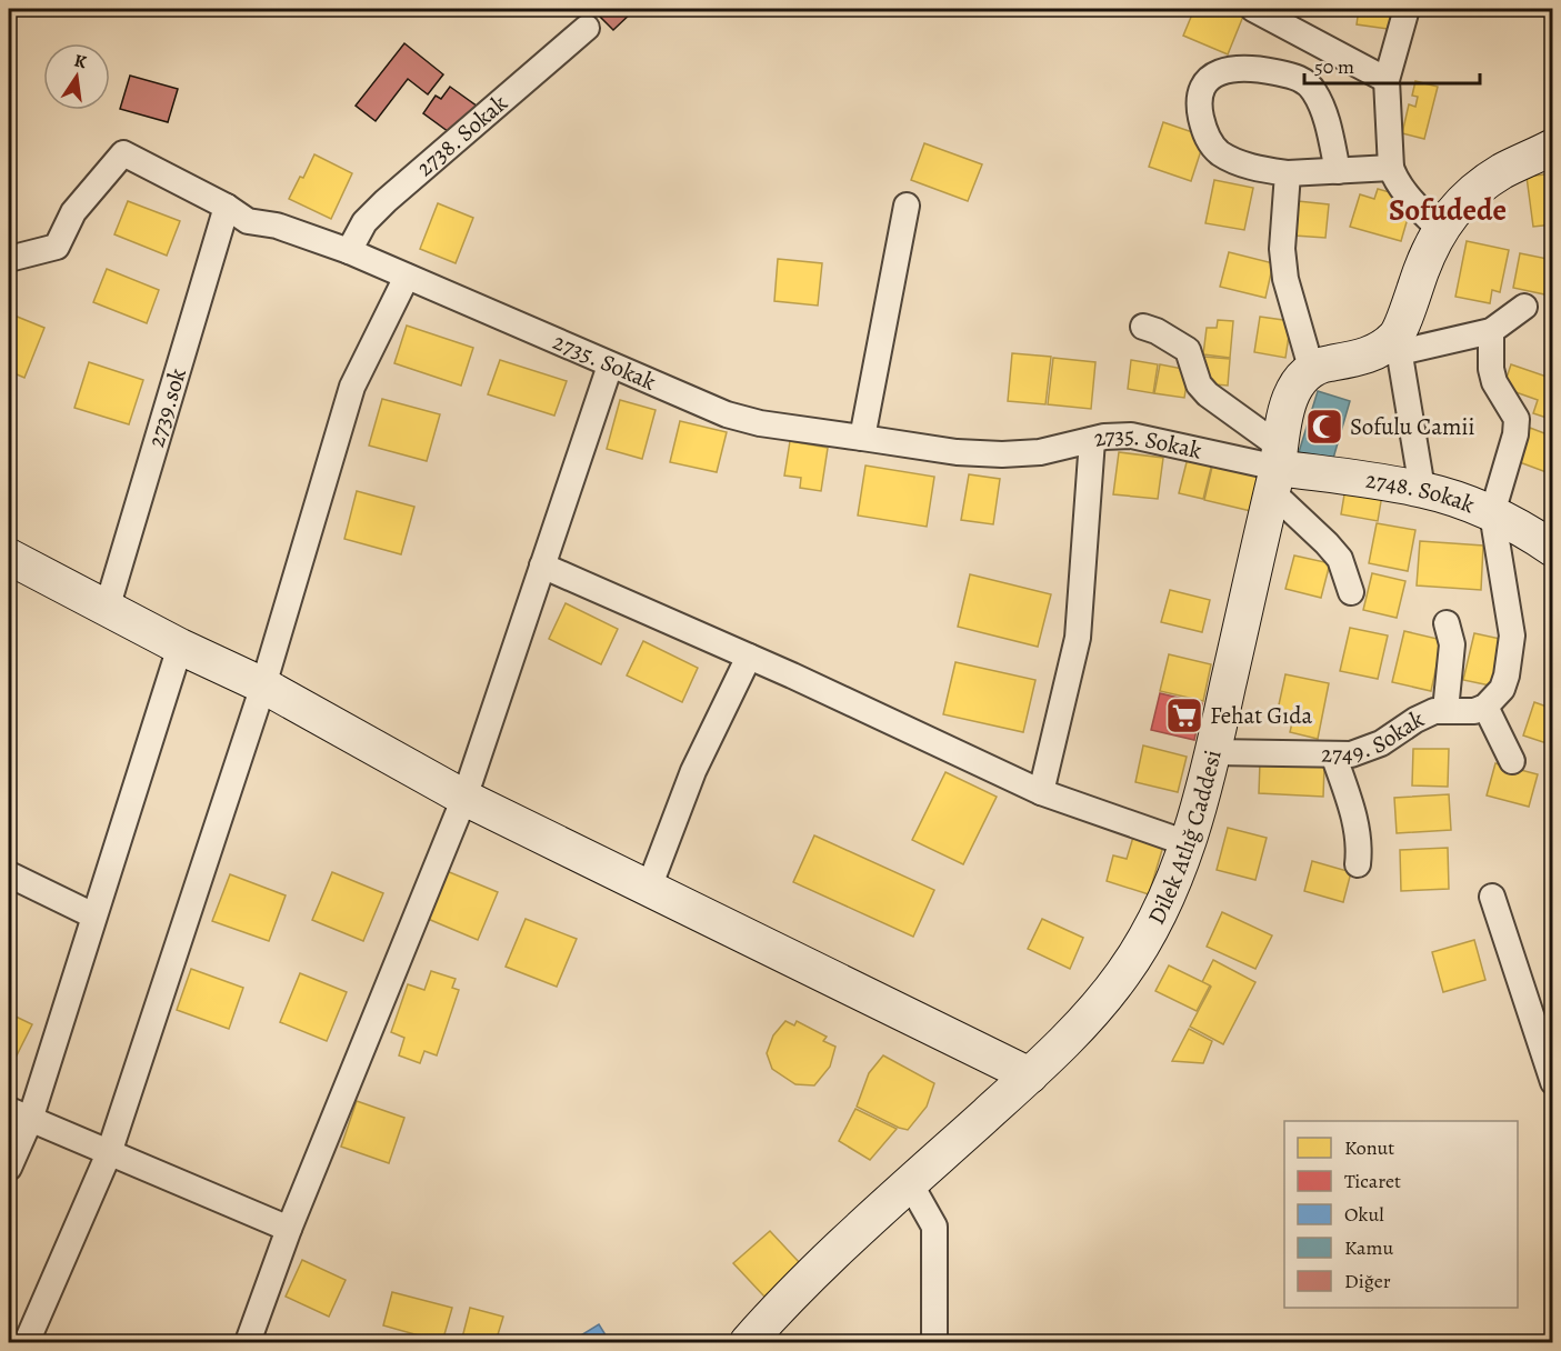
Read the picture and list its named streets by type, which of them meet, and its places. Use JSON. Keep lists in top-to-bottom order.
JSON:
{
  "streets": {
    "main road": ["2748. Sokak", "Dilek Atlığ Caddesi"],
    "street": [
      "2738. Sokak",
      "2735. Sokak",
      "2739.sok",
      "2749. Sokak"
    ]
  },
  "crossings": [
    ["2738. Sokak", "2735. Sokak"],
    ["2735. Sokak", "2739.sok"],
    ["2735. Sokak", "2748. Sokak"],
    ["2735. Sokak", "Dilek Atlığ Caddesi"],
    ["2748. Sokak", "Dilek Atlığ Caddesi"],
    ["2749. Sokak", "Dilek Atlığ Caddesi"]
  ],
  "districts": ["Sofudede"],
  "places": {
    "mosque": ["Sofulu Camii"],
    "supermarket": ["Fehat Gıda"]
  },
  "legend": [
    "Konut",
    "Ticaret",
    "Okul",
    "Kamu",
    "Diğer"
  ],
  "scale_bar": "50 m",
  "north": "top"
}
